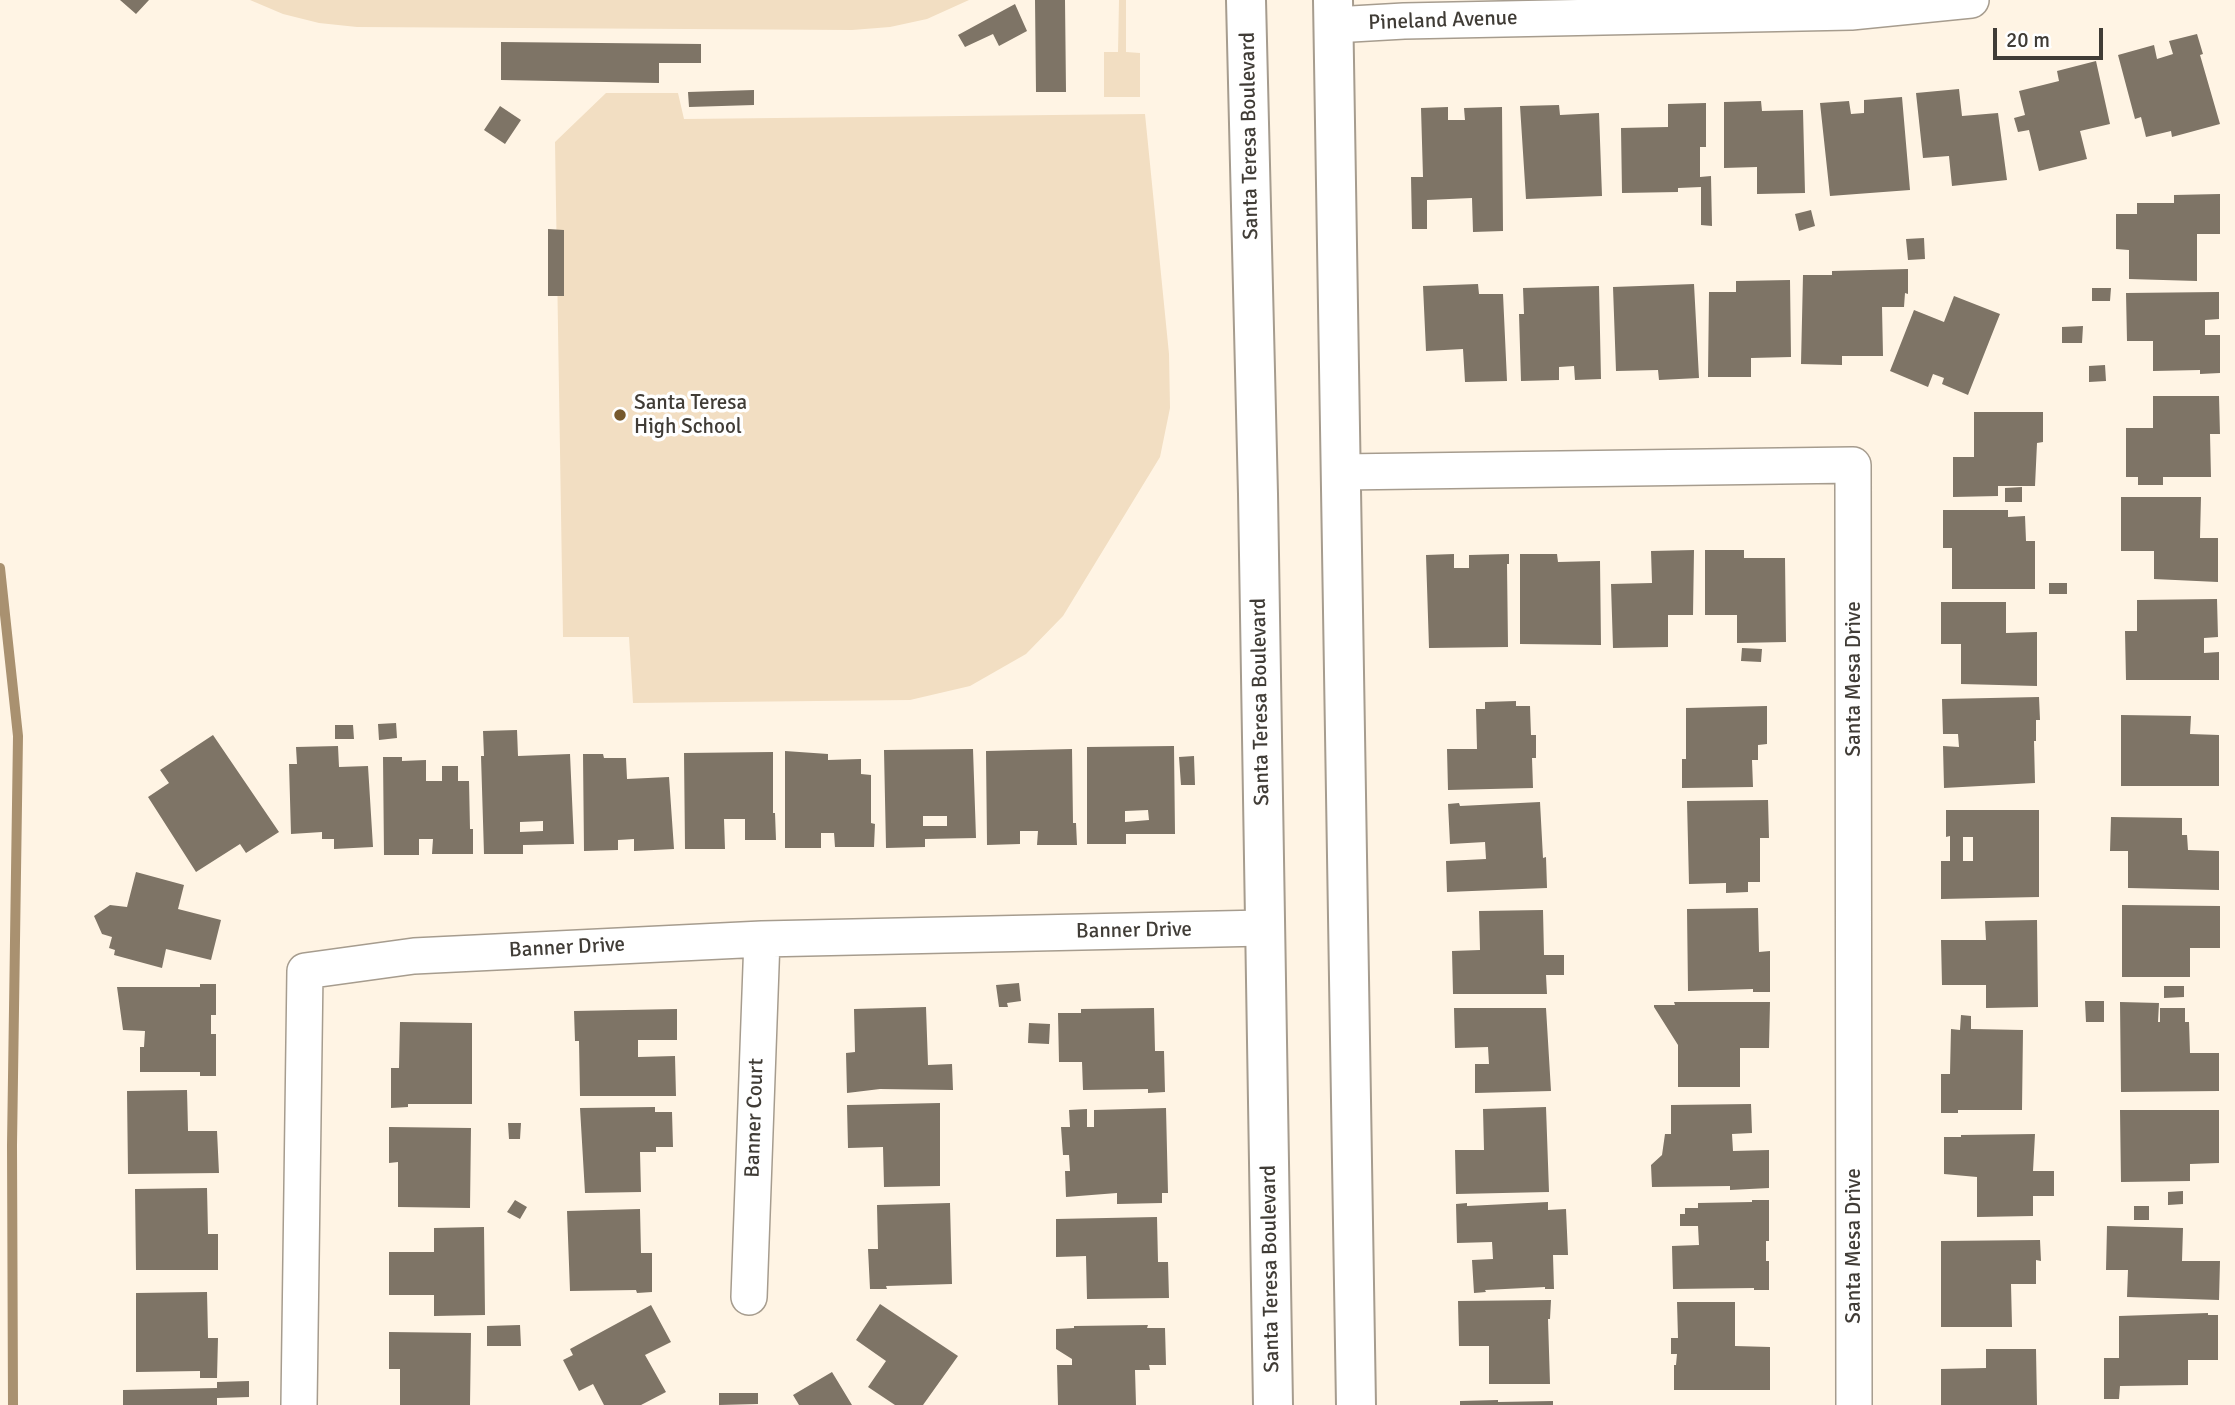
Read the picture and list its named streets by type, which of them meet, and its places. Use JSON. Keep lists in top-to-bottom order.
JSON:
{
  "streets": {
    "main road": ["Santa Teresa Boulevard"],
    "street": [
      "Pineland Avenue",
      "Santa Mesa Drive",
      "Banner Drive",
      "Banner Court"
    ]
  },
  "crossings": [
    ["Santa Teresa Boulevard", "Banner Drive"],
    ["Banner Drive", "Banner Court"]
  ],
  "places": ["Santa Teresa High School"],
  "scale_bar": "20 m"
}
